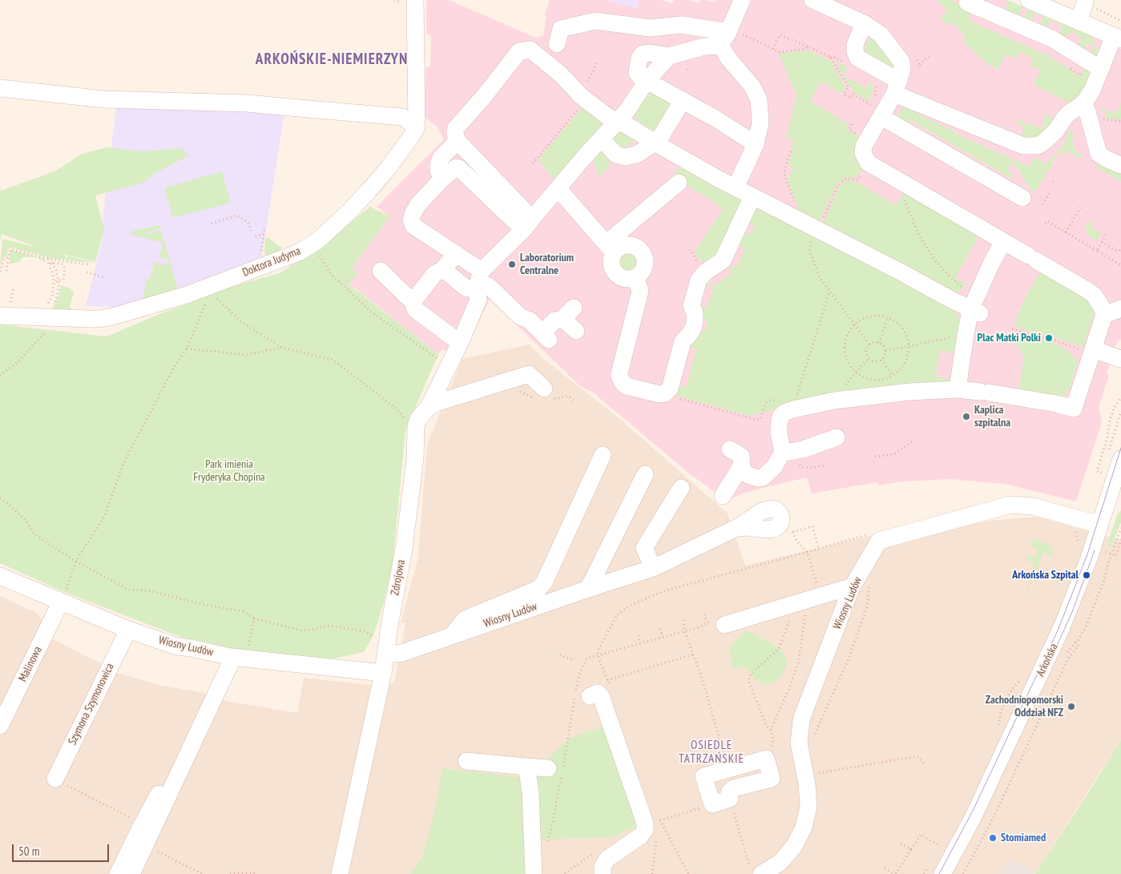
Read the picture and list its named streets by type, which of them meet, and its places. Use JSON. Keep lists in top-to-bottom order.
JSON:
{
  "streets": {
    "street": [
      "Doktora Judyma",
      "Zdrojowa",
      "Wiosny Ludów",
      "Arkońska",
      "Malinowa",
      "Szymona Szymonowica"
    ]
  },
  "crossings": [
    ["Zdrojowa", "Wiosny Ludów"],
    ["Wiosny Ludów", "Arkońska"],
    ["Wiosny Ludów", "Malinowa"],
    ["Wiosny Ludów", "Szymona Szymonowica"]
  ],
  "districts": ["ARKOŃSKIE-NIEMIERZYN", "OSIEDLE TATRZAŃSKIE"],
  "parks": ["Park imienia Fryderyka Chopina"],
  "places": [
    "Laboratorium Centralne",
    "Plac Matki Polki",
    "Kaplica szpitalna",
    "Arkońska Szpital",
    "Zachodniopomorski Oddział NFZ",
    "Stomiamed"
  ],
  "scale_bar": "50 m"
}
